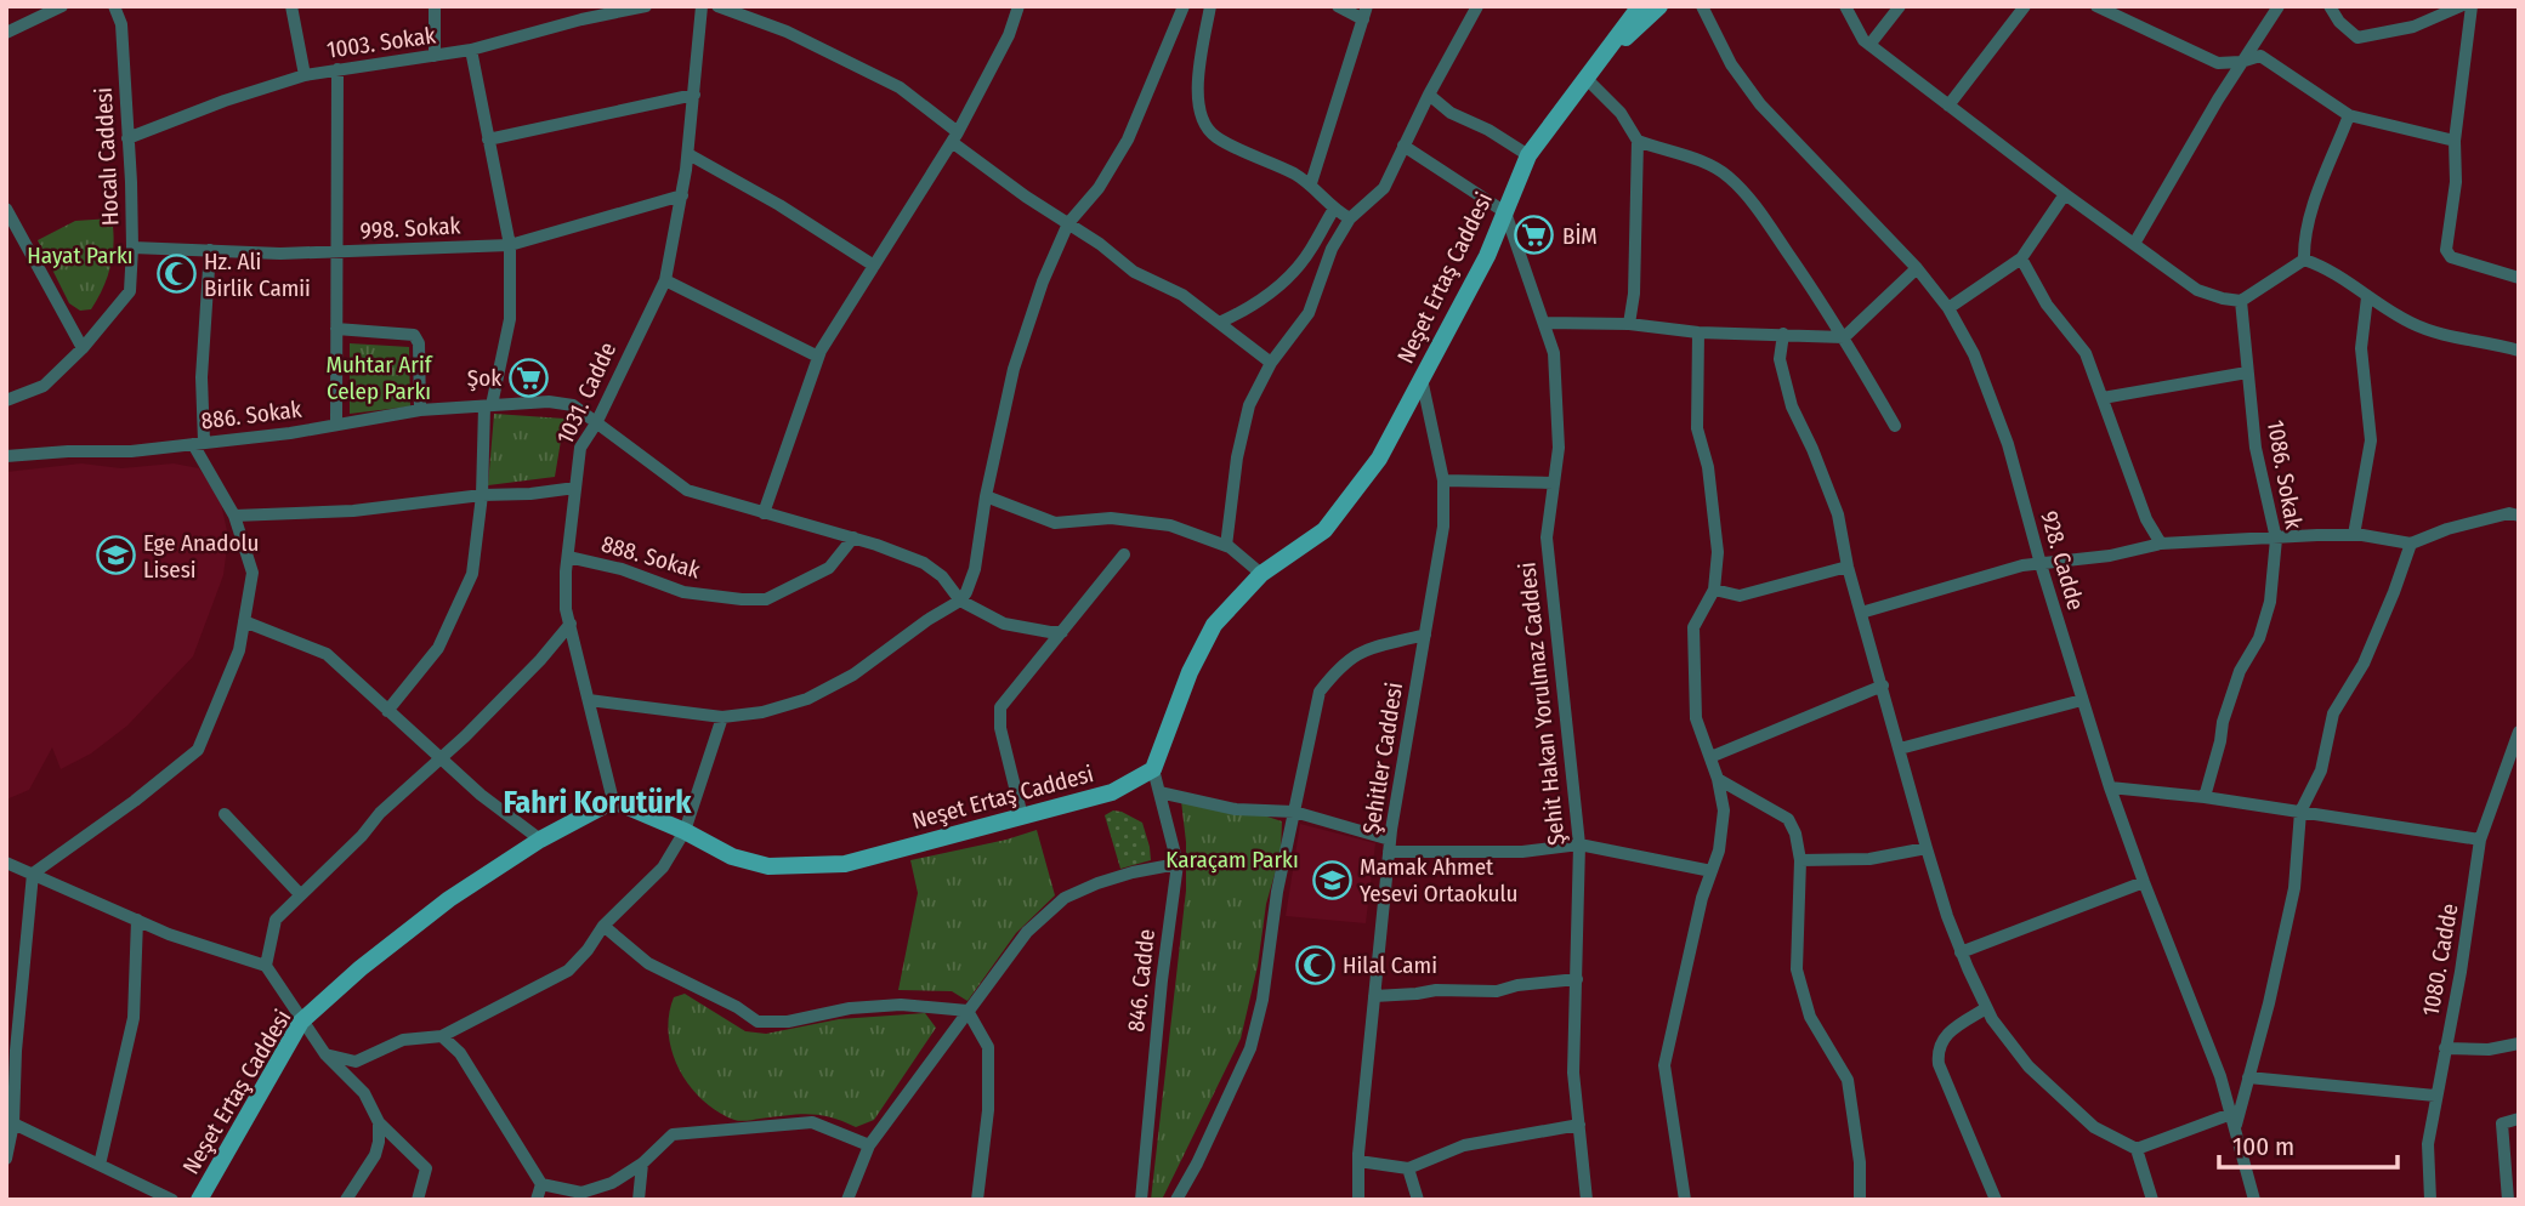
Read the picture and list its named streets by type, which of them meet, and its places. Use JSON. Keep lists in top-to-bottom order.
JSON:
{
  "streets": {
    "main road": ["Neşet Ertaş Caddesi"],
    "street": [
      "1003. Sokak",
      "Hocalı Caddesi",
      "998. Sokak",
      "1031. Cadde",
      "886. Sokak",
      "1086. Sokak",
      "888. Sokak",
      "928. Cadde",
      "Şehit Hakan Yorulmaz Caddesi",
      "Şehitler Caddesi",
      "1080. Cadde",
      "846. Cadde"
    ]
  },
  "crossings": [
    ["1003. Sokak", "Hocalı Caddesi"],
    ["Hocalı Caddesi", "998. Sokak"],
    ["998. Sokak", "1031. Cadde"],
    ["Neşet Ertaş Caddesi", "1031. Cadde"],
    ["Neşet Ertaş Caddesi", "Şehit Hakan Yorulmaz Caddesi"],
    ["Neşet Ertaş Caddesi", "Şehitler Caddesi"],
    ["Neşet Ertaş Caddesi", "846. Cadde"],
    ["1031. Cadde", "886. Sokak"],
    ["1031. Cadde", "888. Sokak"],
    ["886. Sokak", "888. Sokak"]
  ],
  "districts": ["Fahri Korutürk"],
  "parks": ["Hayat Parkı", "Muhtar Arif Celep Parkı", "Karaçam Parkı"],
  "places": {
    "supermarket": ["BİM", "Şok"],
    "mosque": ["Hz. Ali Birlik Camii", "Hilal Cami"],
    "school or university": ["Ege Anadolu Lisesi", "Mamak Ahmet Yesevi Ortaokulu"]
  },
  "scale_bar": "100 m"
}
